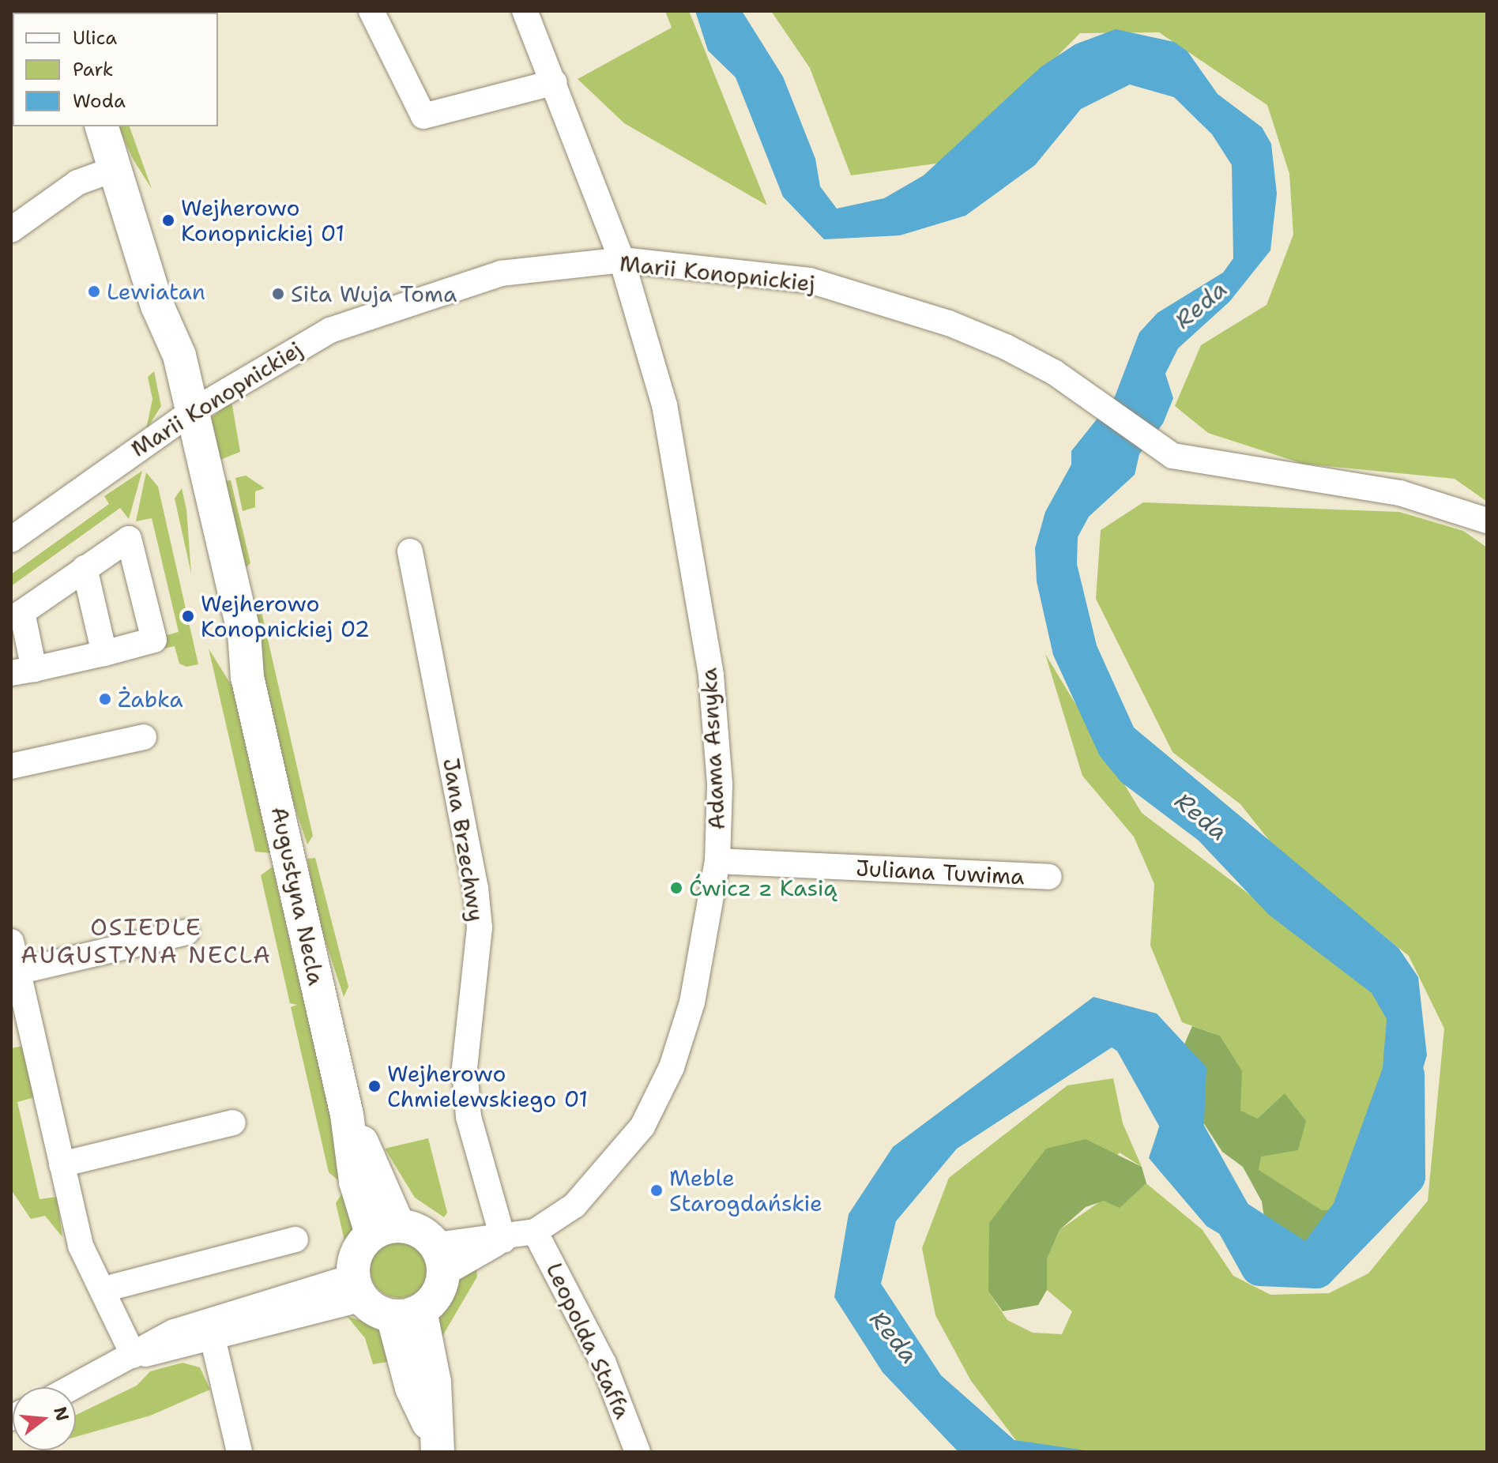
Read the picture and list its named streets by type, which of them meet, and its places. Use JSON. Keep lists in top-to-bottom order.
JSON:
{
  "streets": {
    "main road": ["Augustyna Necla"],
    "street": [
      "Marii Konopnickiej",
      "Adama Asnyka",
      "Jana Brzechwy",
      "Juliana Tuwima",
      "Leopolda Staffa"
    ]
  },
  "crossings": [
    ["Marii Konopnickiej", "Adama Asnyka"],
    ["Marii Konopnickiej", "Augustyna Necla"],
    ["Adama Asnyka", "Jana Brzechwy"],
    ["Adama Asnyka", "Juliana Tuwima"],
    ["Adama Asnyka", "Augustyna Necla"],
    ["Adama Asnyka", "Leopolda Staffa"]
  ],
  "districts": ["OSIEDLE AUGUSTYNA NECLA"],
  "water": ["Reda"],
  "places": [
    "Wejherowo Konopnickiej 01",
    "Lewiatan",
    "Sita Wuja Toma",
    "Wejherowo Konopnickiej 02",
    "Żabka",
    "Ćwicz z Kasią",
    "Wejherowo Chmielewskiego 01",
    "Meble Starogdańskie"
  ],
  "legend": ["Ulica", "Park", "Woda"],
  "north": "right"
}
